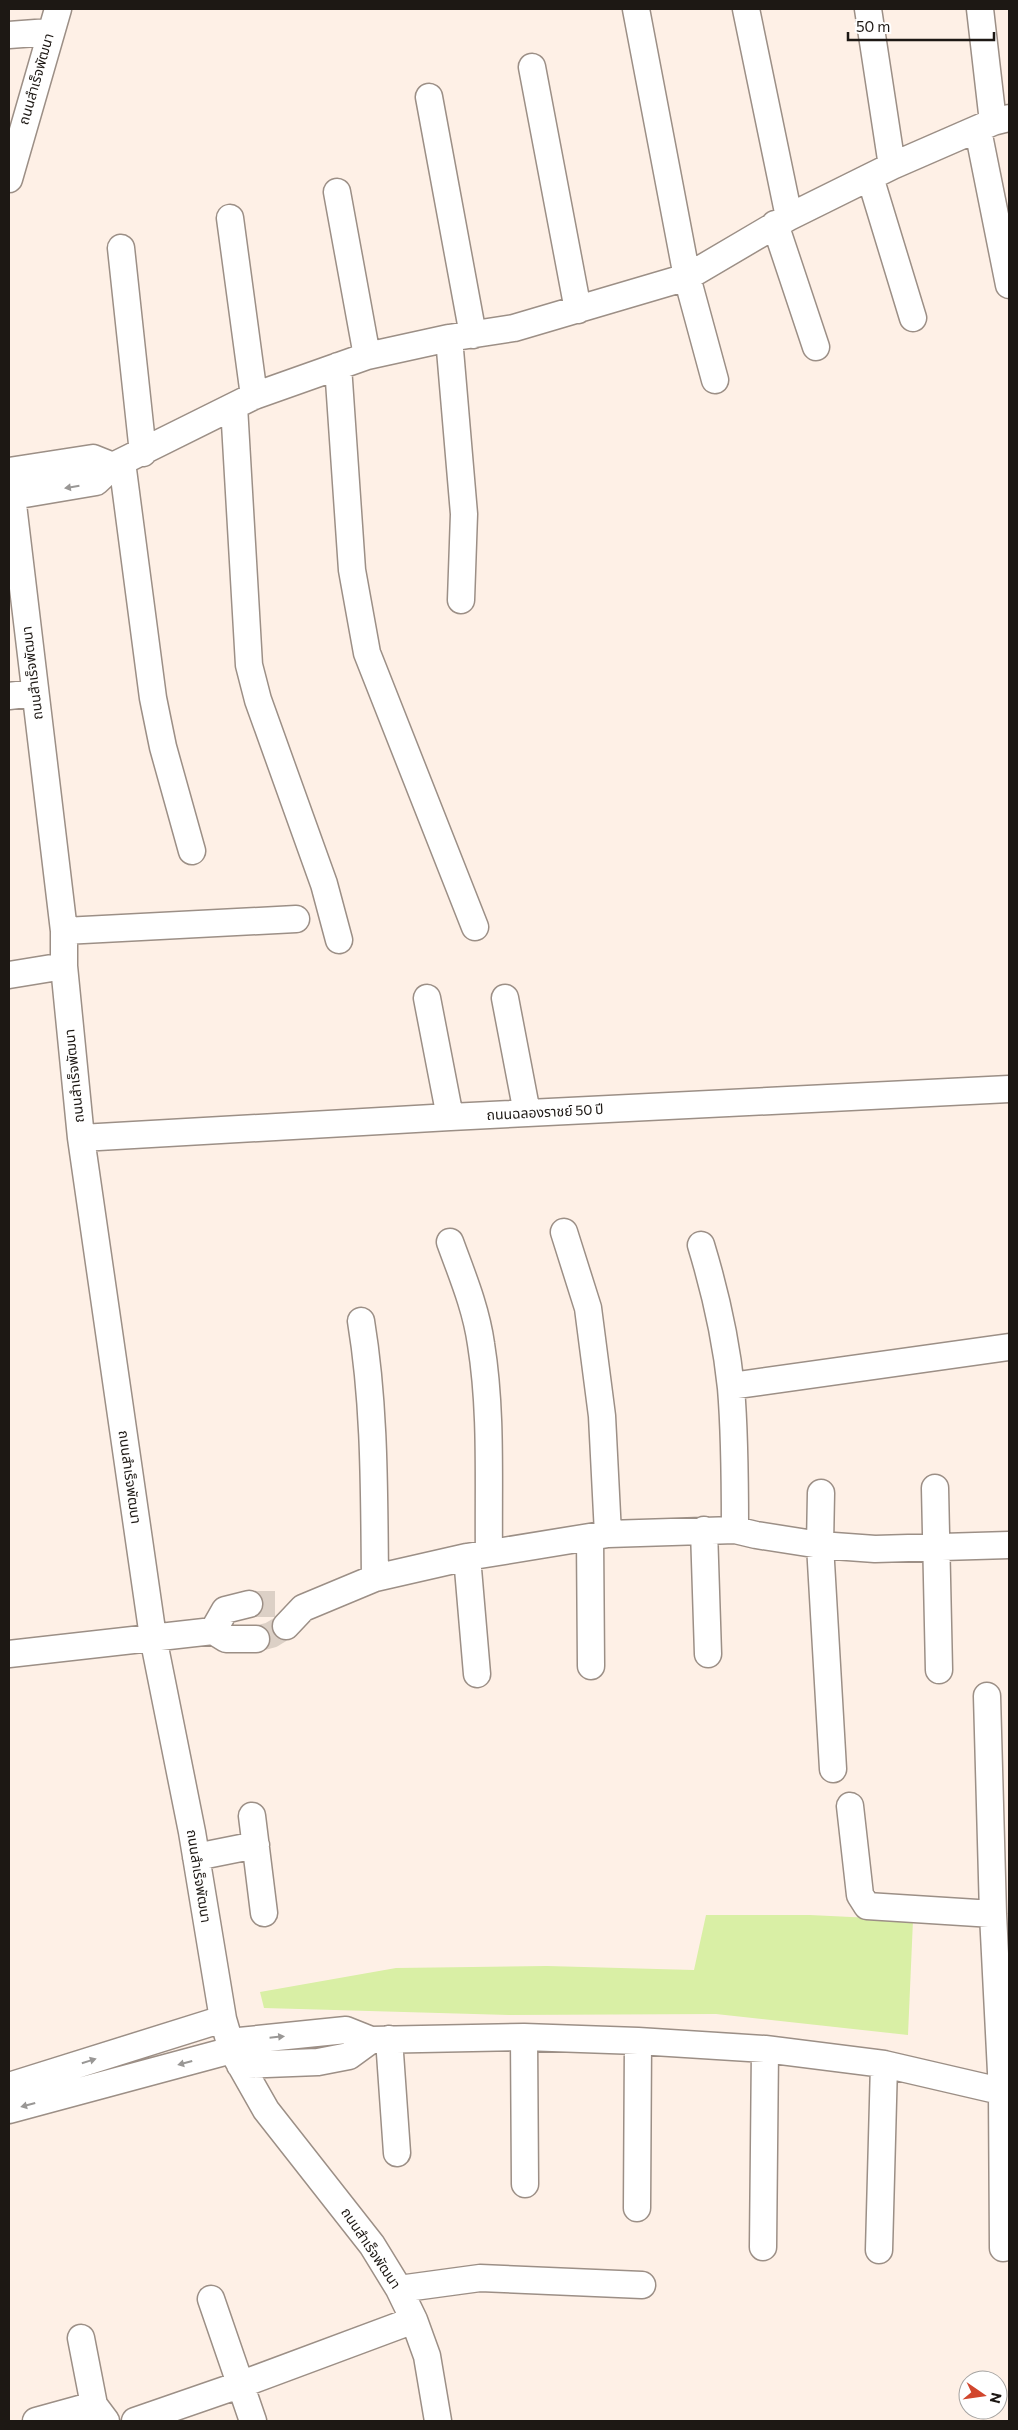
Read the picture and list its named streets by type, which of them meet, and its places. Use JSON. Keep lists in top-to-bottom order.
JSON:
{
  "streets": {
    "street": ["ถนนสำเร็จพัฒนา", "ถนนฉลองราชย์ 50 ปี"]
  },
  "crossings": [
    ["ถนนสำเร็จพัฒนา", "ถนนฉลองราชย์ 50 ปี"]
  ],
  "scale_bar": "50 m",
  "north": "right"
}
